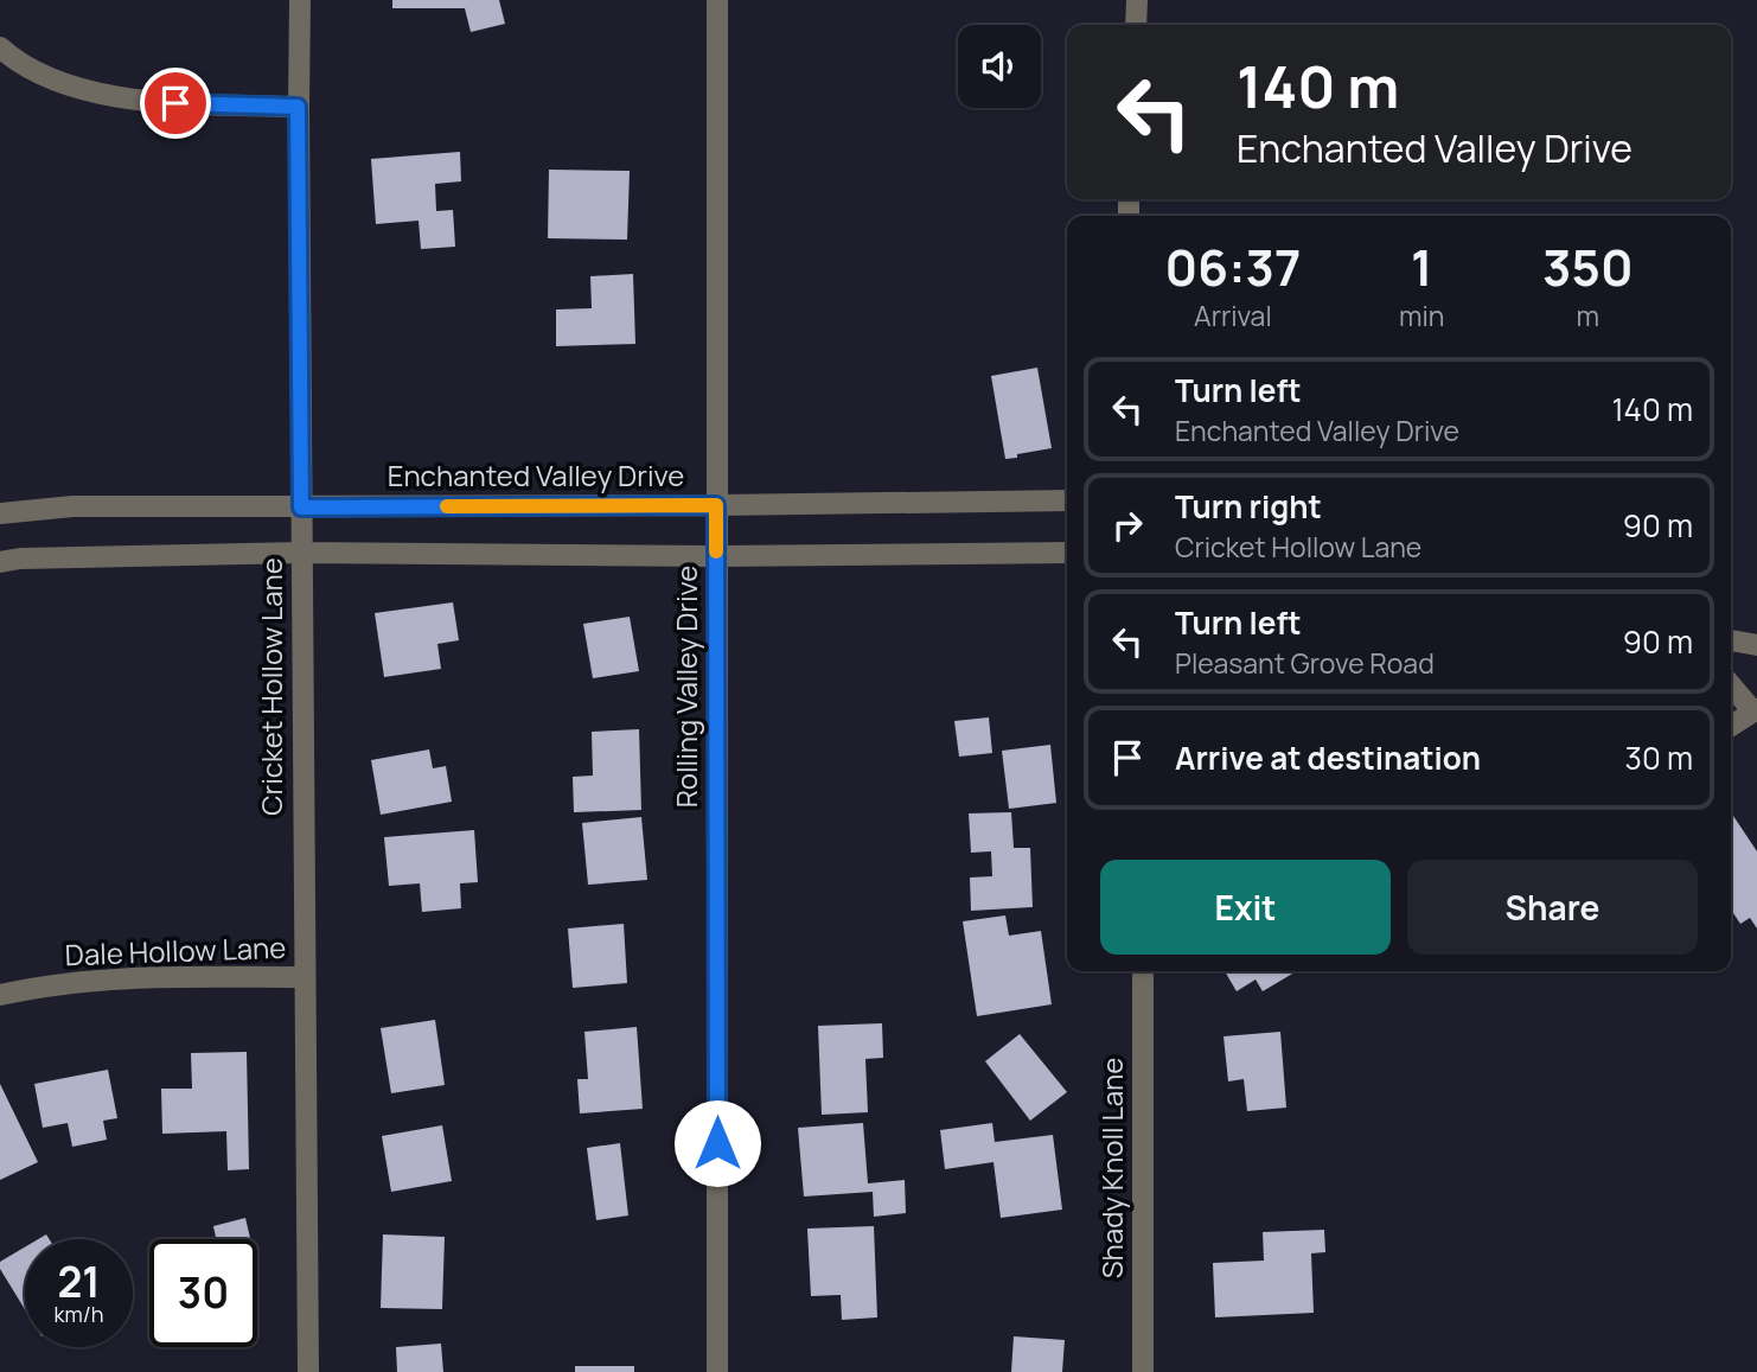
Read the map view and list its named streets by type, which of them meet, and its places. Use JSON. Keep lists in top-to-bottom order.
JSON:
{
  "streets": {
    "street": [
      "Enchanted Valley Drive",
      "Cricket Hollow Lane",
      "Rolling Valley Drive",
      "Dale Hollow Lane",
      "Shady Knoll Lane"
    ]
  },
  "crossings": [
    ["Enchanted Valley Drive", "Cricket Hollow Lane"],
    ["Enchanted Valley Drive", "Rolling Valley Drive"],
    ["Cricket Hollow Lane", "Dale Hollow Lane"]
  ],
  "page": {
    "turn": ["140 m", "Enchanted Valley Drive"],
    "eta": [
      "06:37",
      "Arrival",
      "1",
      "min",
      "350",
      "m"
    ],
    "list": [
      {
        "name": "Turn left",
        "note": "Enchanted Valley Drive",
        "value": "140 m"
      },
      {
        "name": "Turn right",
        "note": "Cricket Hollow Lane",
        "value": "90 m"
      },
      {
        "name": "Turn left",
        "note": "Pleasant Grove Road",
        "value": "90 m"
      },
      {
        "name": "Arrive at destination",
        "value": "30 m"
      }
    ],
    "buttons": ["Exit", "Share"],
    "speed": "21 km/h",
    "limit": "30"
  }
}
